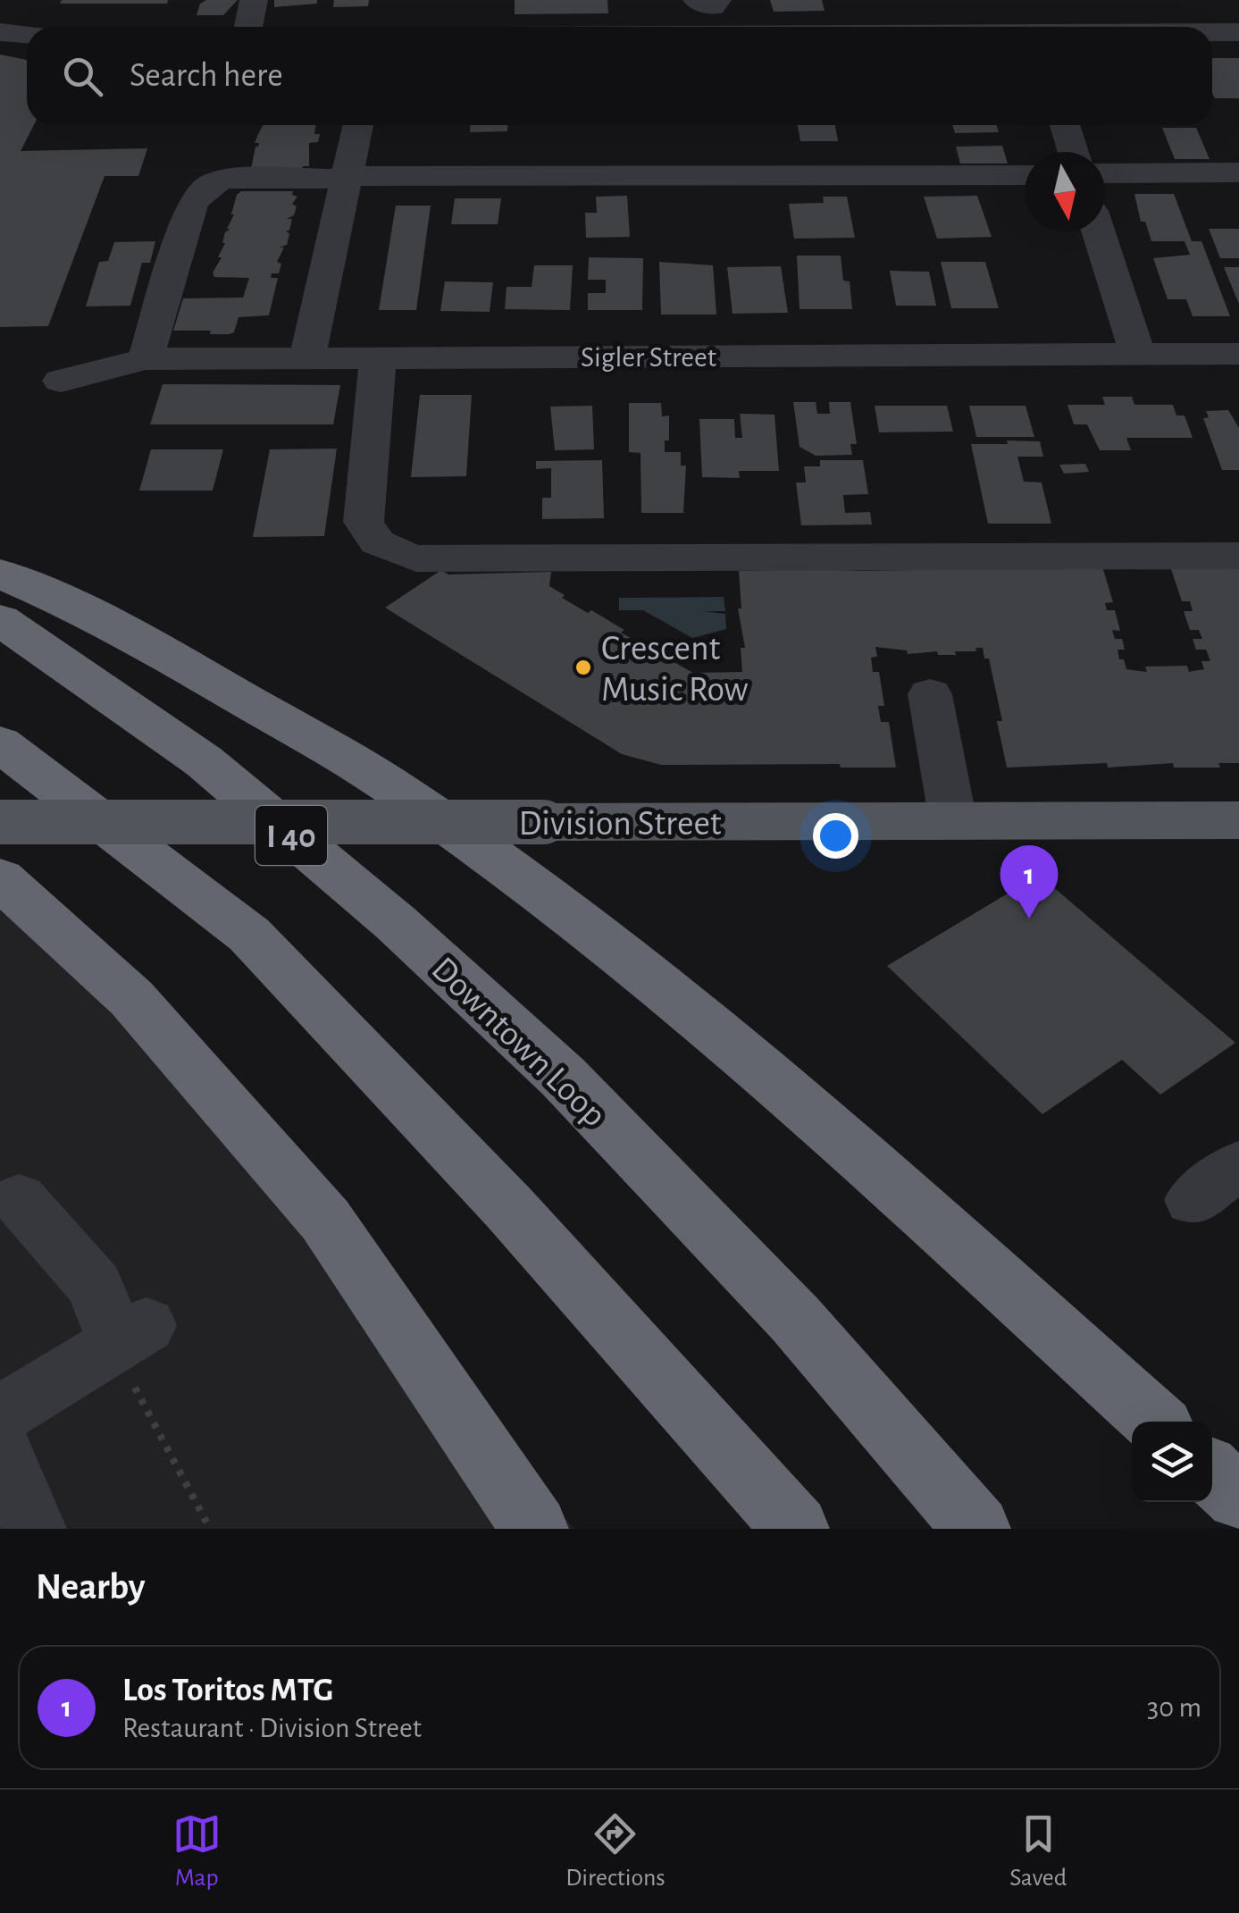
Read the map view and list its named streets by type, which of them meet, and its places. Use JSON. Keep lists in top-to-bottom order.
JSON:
{
  "streets": {
    "highway": ["I 40", "Downtown Loop"],
    "main road": ["Division Street"],
    "street": ["Sigler Street"]
  },
  "places": ["Crescent Music Row"],
  "north": "bottom",
  "page": {
    "search": "Search here",
    "pins": "1",
    "heading": "Nearby",
    "list": [
      {
        "mark": "1",
        "name": "Los Toritos MTG",
        "note": "Restaurant · Division Street",
        "value": "30 m"
      }
    ],
    "nav": ["Map", "Directions", "Saved"]
  }
}
